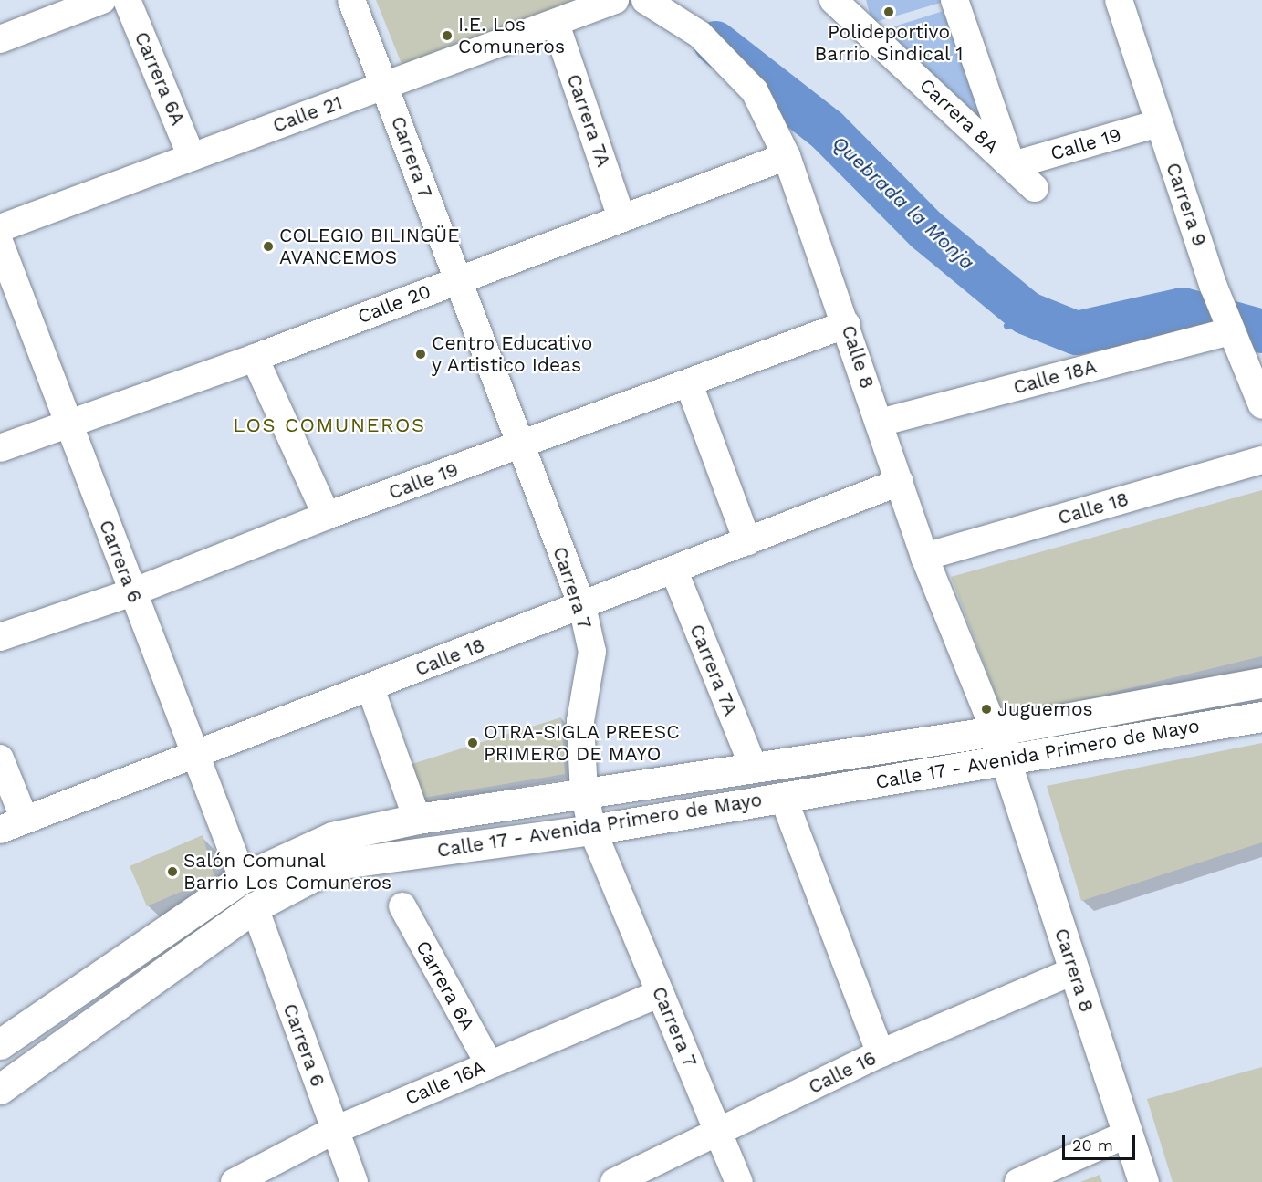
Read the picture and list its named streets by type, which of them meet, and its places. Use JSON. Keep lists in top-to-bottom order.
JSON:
{
  "streets": {
    "main road": ["Calle 8", "Calle 17 - Avenida Primero de Mayo", "Carrera 8"],
    "street": [
      "Carrera 6A",
      "Calle 21",
      "Carrera 8A",
      "Carrera 7A",
      "Calle 19",
      "Carrera 7",
      "Carrera 9",
      "Calle 20",
      "Calle 18A",
      "Calle 18",
      "Carrera 6",
      "Calle 16",
      "Calle 16A"
    ]
  },
  "crossings": [
    ["Carrera 6A", "Calle 21"],
    ["Carrera 6A", "Calle 16A"],
    ["Calle 21", "Carrera 7A"],
    ["Calle 21", "Carrera 7"],
    ["Carrera 8A", "Calle 19"],
    ["Carrera 7A", "Calle 20"],
    ["Carrera 7A", "Calle 18"],
    ["Carrera 7A", "Calle 17 - Avenida Primero de Mayo"],
    ["Calle 19", "Carrera 7"],
    ["Calle 19", "Carrera 9"],
    ["Calle 19", "Calle 8"],
    ["Calle 19", "Carrera 6"],
    ["Carrera 7", "Calle 20"],
    ["Carrera 7", "Calle 18"],
    ["Carrera 7", "Calle 17 - Avenida Primero de Mayo"],
    ["Carrera 7", "Calle 16"],
    ["Carrera 7", "Calle 16A"],
    ["Carrera 9", "Calle 18A"],
    ["Calle 20", "Calle 8"],
    ["Calle 20", "Carrera 6"],
    ["Calle 8", "Calle 18A"],
    ["Calle 8", "Calle 18"],
    ["Calle 8", "Calle 17 - Avenida Primero de Mayo"],
    ["Calle 8", "Carrera 8"],
    ["Calle 18", "Carrera 6"],
    ["Carrera 6", "Calle 17 - Avenida Primero de Mayo"],
    ["Carrera 6", "Calle 16A"],
    ["Calle 17 - Avenida Primero de Mayo", "Carrera 8"],
    ["Carrera 8", "Calle 16"]
  ],
  "districts": ["LOS COMUNEROS"],
  "water": ["Quebrada la Monja"],
  "places": [
    "Polideportivo Barrio Sindical 1",
    "I.E. Los Comuneros",
    "COLEGIO BILINGÜE AVANCEMOS",
    "Centro Educativo y Artistico Ideas",
    "Juguemos",
    "OTRA-SIGLA PREESC PRIMERO DE MAYO",
    "Salón Comunal Barrio Los Comuneros"
  ],
  "scale_bar": "20 m"
}
